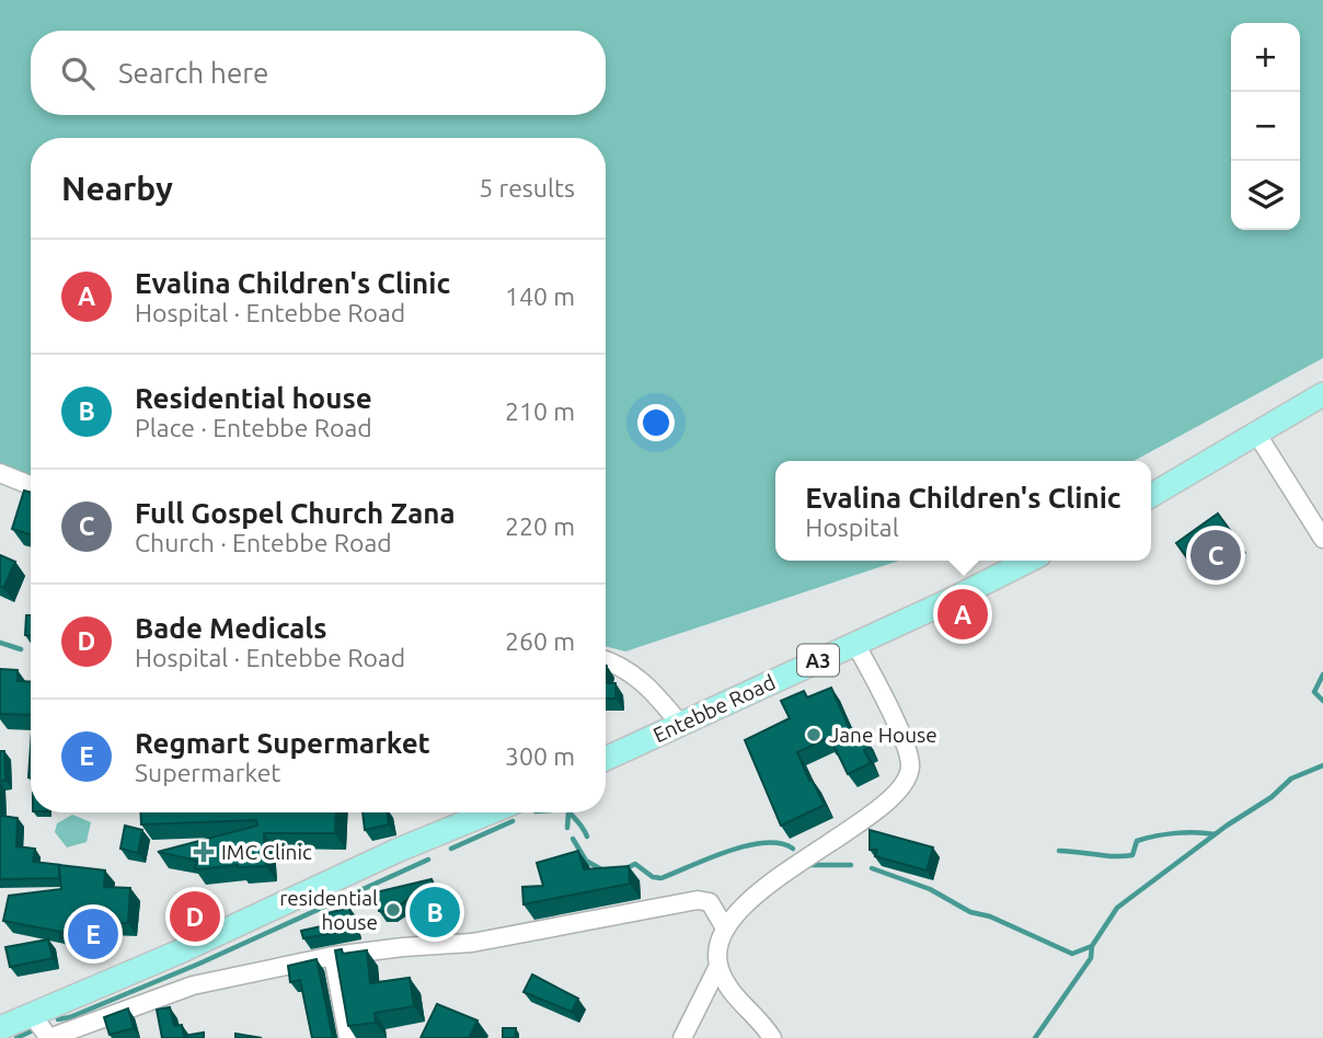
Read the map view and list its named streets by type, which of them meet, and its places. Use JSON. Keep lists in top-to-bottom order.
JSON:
{
  "streets": {
    "main road": ["A3", "Entebbe Road"]
  },
  "places": {
    "other": ["Jane House", "residential house"],
    "health": ["IMC Clinic"]
  },
  "page": {
    "map_buttons": ["+", "−"],
    "search": "Search here",
    "heading": ["Nearby", "5 results"],
    "list": [
      {
        "mark": "A",
        "name": "Evalina Children's Clinic",
        "note": "Hospital · Entebbe Road",
        "value": "140 m"
      },
      {
        "mark": "B",
        "name": "Residential house",
        "note": "Place · Entebbe Road",
        "value": "210 m"
      },
      {
        "mark": "C",
        "name": "Full Gospel Church Zana",
        "note": "Church · Entebbe Road",
        "value": "220 m"
      },
      {
        "mark": "D",
        "name": "Bade Medicals",
        "note": "Hospital · Entebbe Road",
        "value": "260 m"
      },
      {
        "mark": "E",
        "name": "Regmart Supermarket",
        "note": "Supermarket",
        "value": "300 m"
      }
    ],
    "popup": ["Evalina Children's Clinic", "Hospital"],
    "pins": [
      "C",
      "A",
      "B",
      "D",
      "E"
    ]
  }
}
